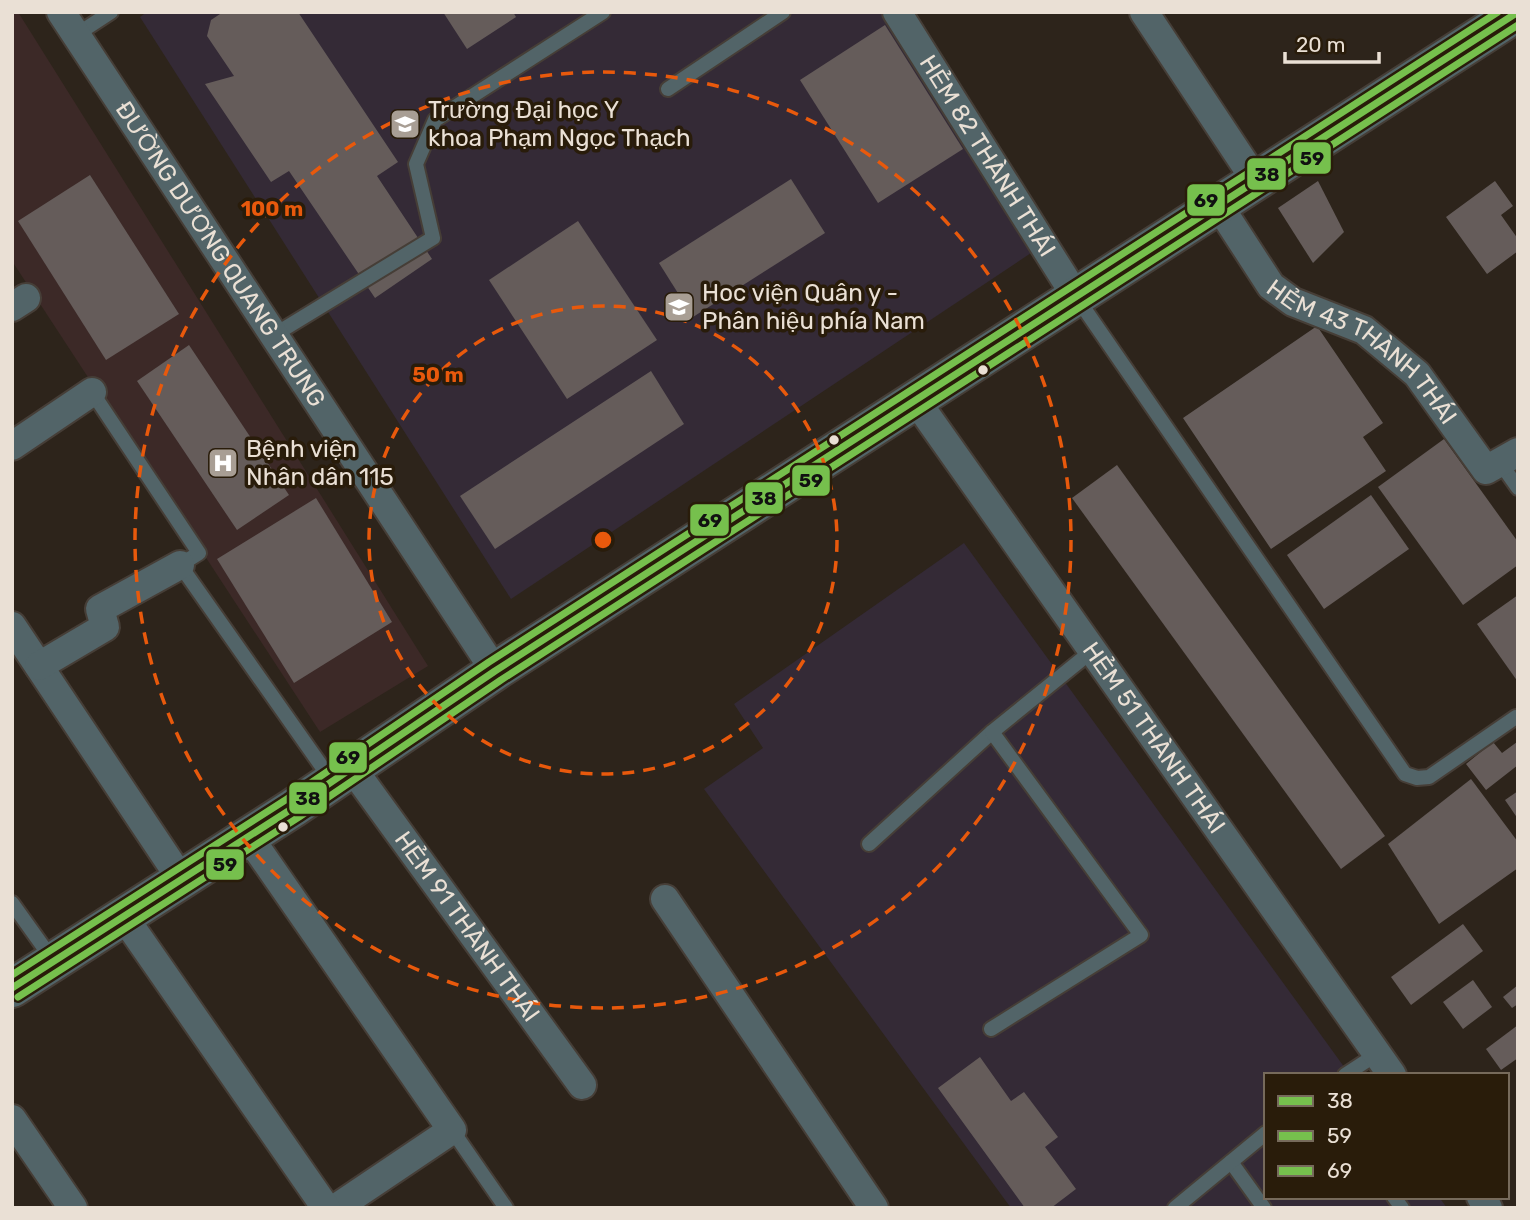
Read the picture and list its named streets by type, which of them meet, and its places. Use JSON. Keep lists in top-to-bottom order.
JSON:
{
  "streets": {
    "street": [
      "HẺM 82 THÀNH THÁI",
      "ĐƯỜNG DƯƠNG QUANG TRUNG",
      "HẺM 43 THÀNH THÁI",
      "HẺM 51 THÀNH THÁI",
      "HẺM 91 THÀNH THÁI"
    ]
  },
  "places": {
    "school or university": ["Trường Đại học Y khoa Phạm Ngọc Thạch", "Hoc viện Quân y - Phân hiệu phía Nam"],
    "hospital": ["Bệnh viện Nhân dân 115"]
  },
  "lines": ["transit line 38", "transit line 69", "transit line 59"],
  "legend": ["38", "59", "69"],
  "scale_bar": "20 m",
  "rings": ["100 m", "50 m"]
}
